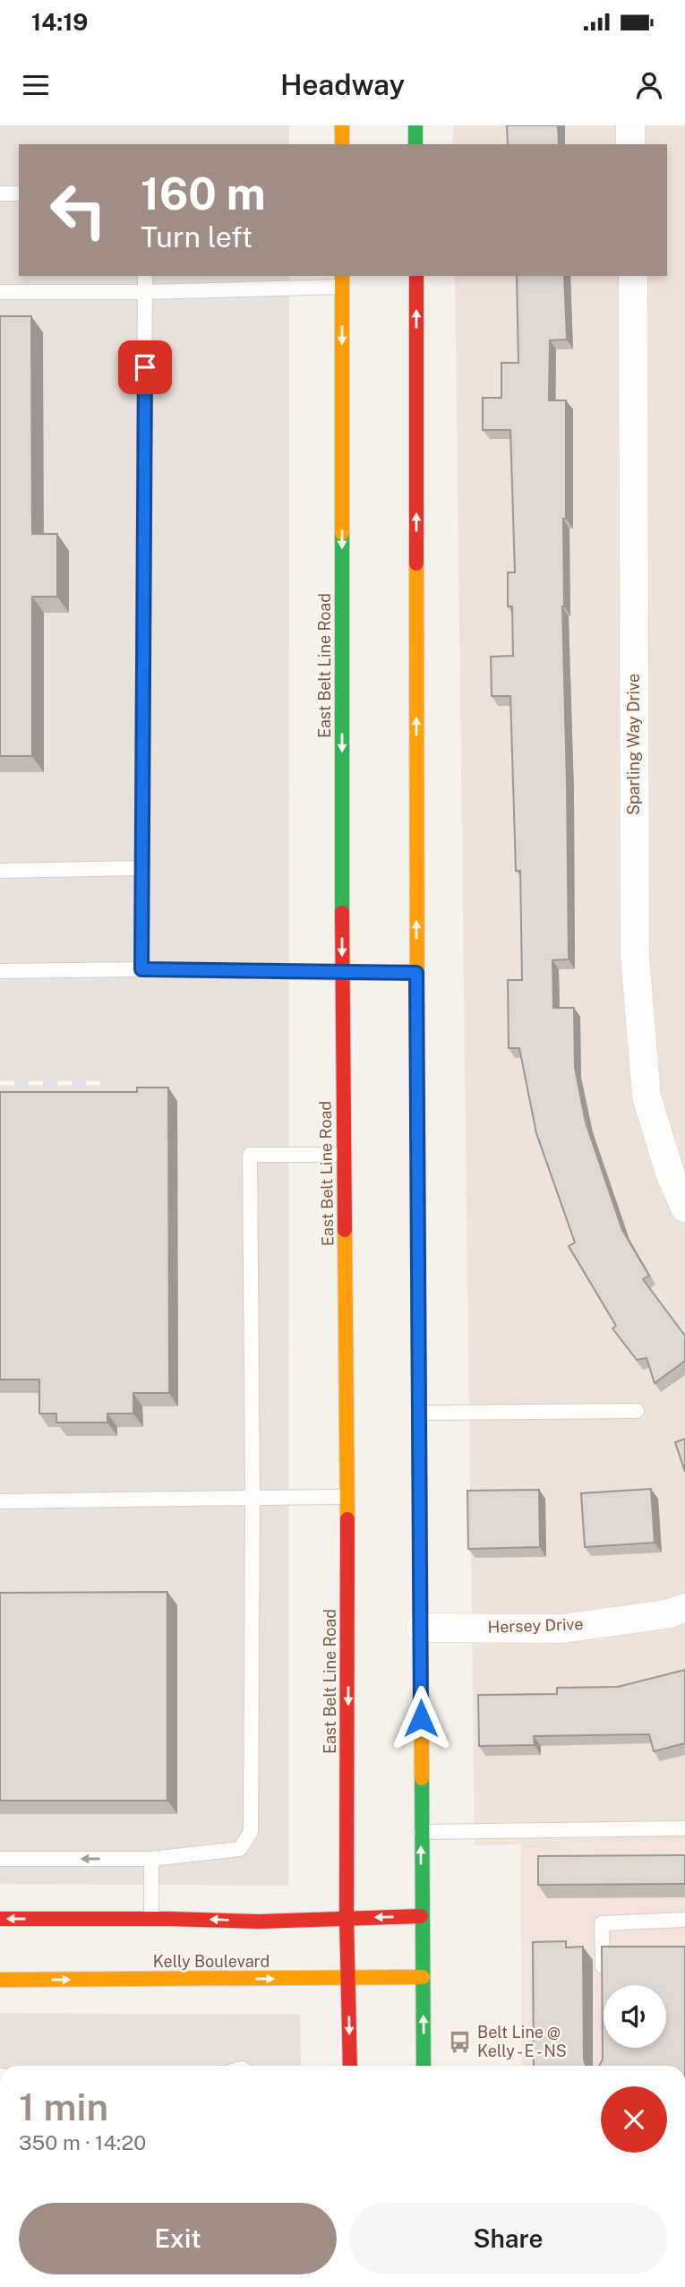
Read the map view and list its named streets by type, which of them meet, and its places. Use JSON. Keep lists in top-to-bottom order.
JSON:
{
  "streets": {
    "main road": ["East Belt Line Road", "Kelly Boulevard"],
    "street": ["Sparling Way Drive", "Hersey Drive"]
  },
  "crossings": [
    ["East Belt Line Road", "Kelly Boulevard"]
  ],
  "places": {
    "bus stop": ["Belt Line @ Kelly - E - NS"]
  },
  "page": {
    "status": "14:19",
    "header": "Headway",
    "turn": ["160 m", "Turn left"],
    "heading": ["1 min", "350 m · 14:20"],
    "buttons": ["Exit", "Share"]
  }
}
